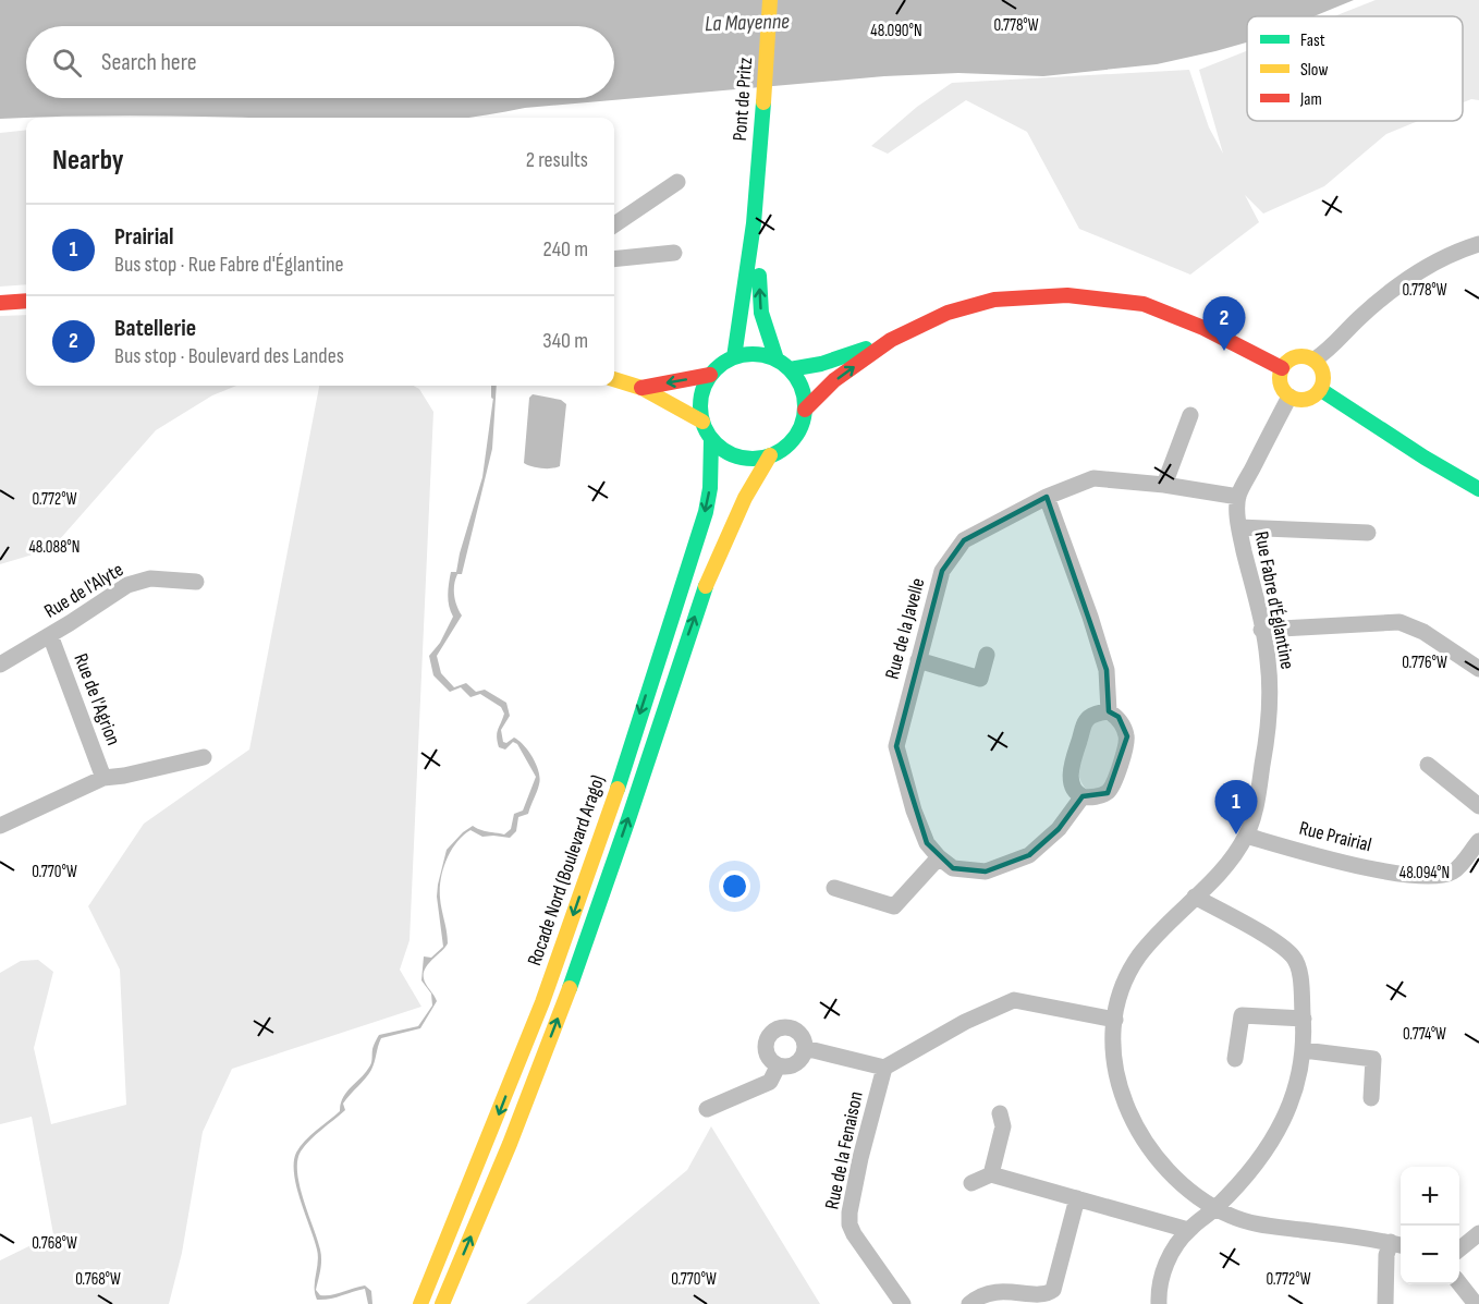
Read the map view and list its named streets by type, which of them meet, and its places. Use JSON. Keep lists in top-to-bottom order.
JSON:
{
  "streets": {
    "main road": ["Pont de Pritz", "Rocade Nord (Boulevard Arago)"],
    "street": [
      "Rue de l'Alyte",
      "Rue Fabre d'Églantine",
      "Rue de la Javelle",
      "Rue de l'Agrion",
      "Rue Prairial",
      "Rue de la Fenaison"
    ]
  },
  "crossings": [
    ["Pont de Pritz", "Rocade Nord (Boulevard Arago)"],
    ["Rue de l'Alyte", "Rue de l'Agrion"],
    ["Rue Fabre d'Églantine", "Rue de la Javelle"],
    ["Rue Fabre d'Églantine", "Rue Prairial"]
  ],
  "water": ["La Mayenne"],
  "legend": ["Fast", "Slow", "Jam"],
  "page": {
    "search": "Search here",
    "heading": ["Nearby", "2 results"],
    "list": [
      {
        "mark": "1",
        "name": "Prairial",
        "note": "Bus stop · Rue Fabre d'Églantine",
        "value": "240 m"
      },
      {
        "mark": "2",
        "name": "Batellerie",
        "note": "Bus stop · Boulevard des Landes",
        "value": "340 m"
      }
    ],
    "pins": ["2", "1"],
    "map_buttons": ["+", "−"]
  },
  "coordinates": [
    "0.778°W",
    "48.090°N",
    "0.772°W",
    "48.088°N",
    "0.776°W",
    "0.770°W",
    "48.094°N",
    "0.774°W",
    "0.768°W"
  ]
}
